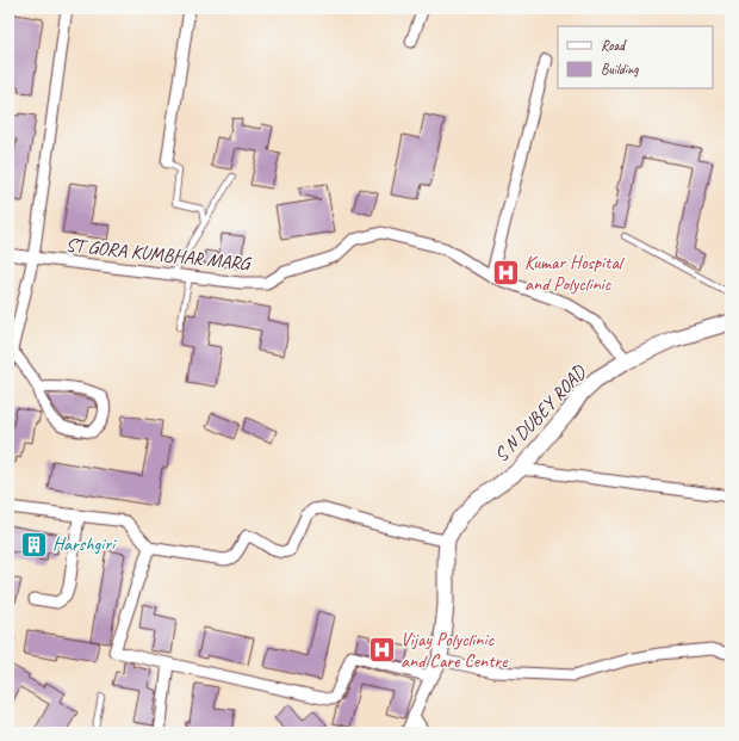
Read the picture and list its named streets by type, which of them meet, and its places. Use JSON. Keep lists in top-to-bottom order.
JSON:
{
  "streets": {
    "street": ["ST GORA KUMBHAR MARG", "S N DUBEY ROAD"]
  },
  "crossings": [
    ["ST GORA KUMBHAR MARG", "S N DUBEY ROAD"]
  ],
  "places": {
    "hospital": ["Kumar Hospital and Polyclinic", "Vijay Polyclinic and Care Centre"],
    "building": ["Harshgiri"]
  },
  "legend": ["Road", "Building"]
}
